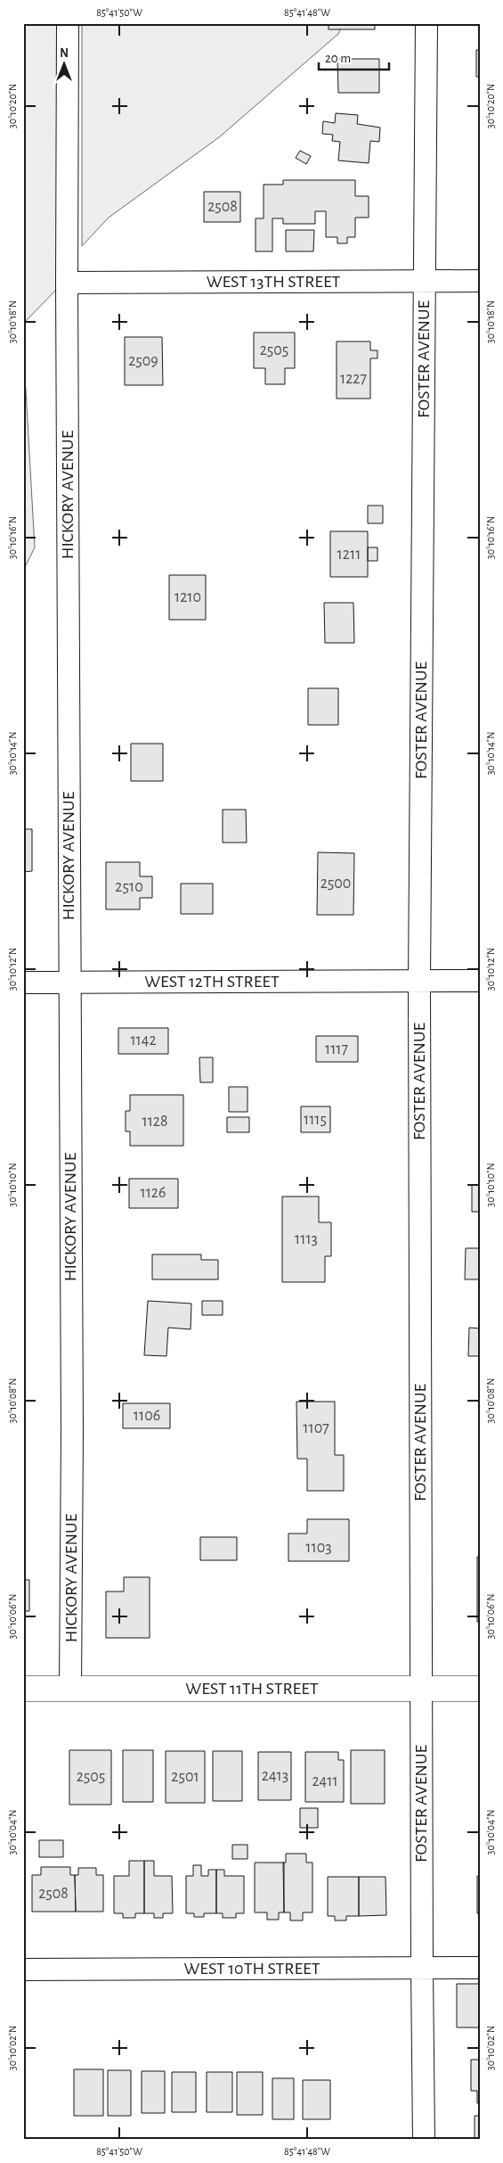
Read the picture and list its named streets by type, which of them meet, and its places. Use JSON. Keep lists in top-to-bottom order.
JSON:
{
  "streets": {
    "main road": ["WEST 11TH STREET"],
    "street": [
      "WEST 13TH STREET",
      "FOSTER AVENUE",
      "HICKORY AVENUE",
      "WEST 12TH STREET",
      "WEST 10TH STREET"
    ]
  },
  "crossings": [
    ["WEST 13TH STREET", "FOSTER AVENUE"],
    ["WEST 13TH STREET", "HICKORY AVENUE"],
    ["FOSTER AVENUE", "WEST 12TH STREET"],
    ["FOSTER AVENUE", "WEST 11TH STREET"],
    ["FOSTER AVENUE", "WEST 10TH STREET"],
    ["HICKORY AVENUE", "WEST 12TH STREET"],
    ["HICKORY AVENUE", "WEST 11TH STREET"]
  ],
  "house_numbers": [
    "2508",
    "2505",
    "2509",
    "1227",
    "1211",
    "1210",
    "2500",
    "2510",
    "1142",
    "1117",
    "1115",
    "1128",
    "1126",
    "1113",
    "1106",
    "1107",
    "1103",
    "2413",
    "2505",
    "2501",
    "2411",
    "2508"
  ],
  "scale_bar": "20 m",
  "north": "top",
  "coordinates": [
    "85°41'50\"W",
    "85°41'48\"W",
    "30°10'20\"N",
    "30°10'18\"N",
    "30°10'16\"N",
    "30°10'14\"N",
    "30°10'12\"N",
    "30°10'10\"N",
    "30°10'08\"N",
    "30°10'06\"N",
    "30°10'04\"N",
    "30°10'02\"N"
  ]
}
